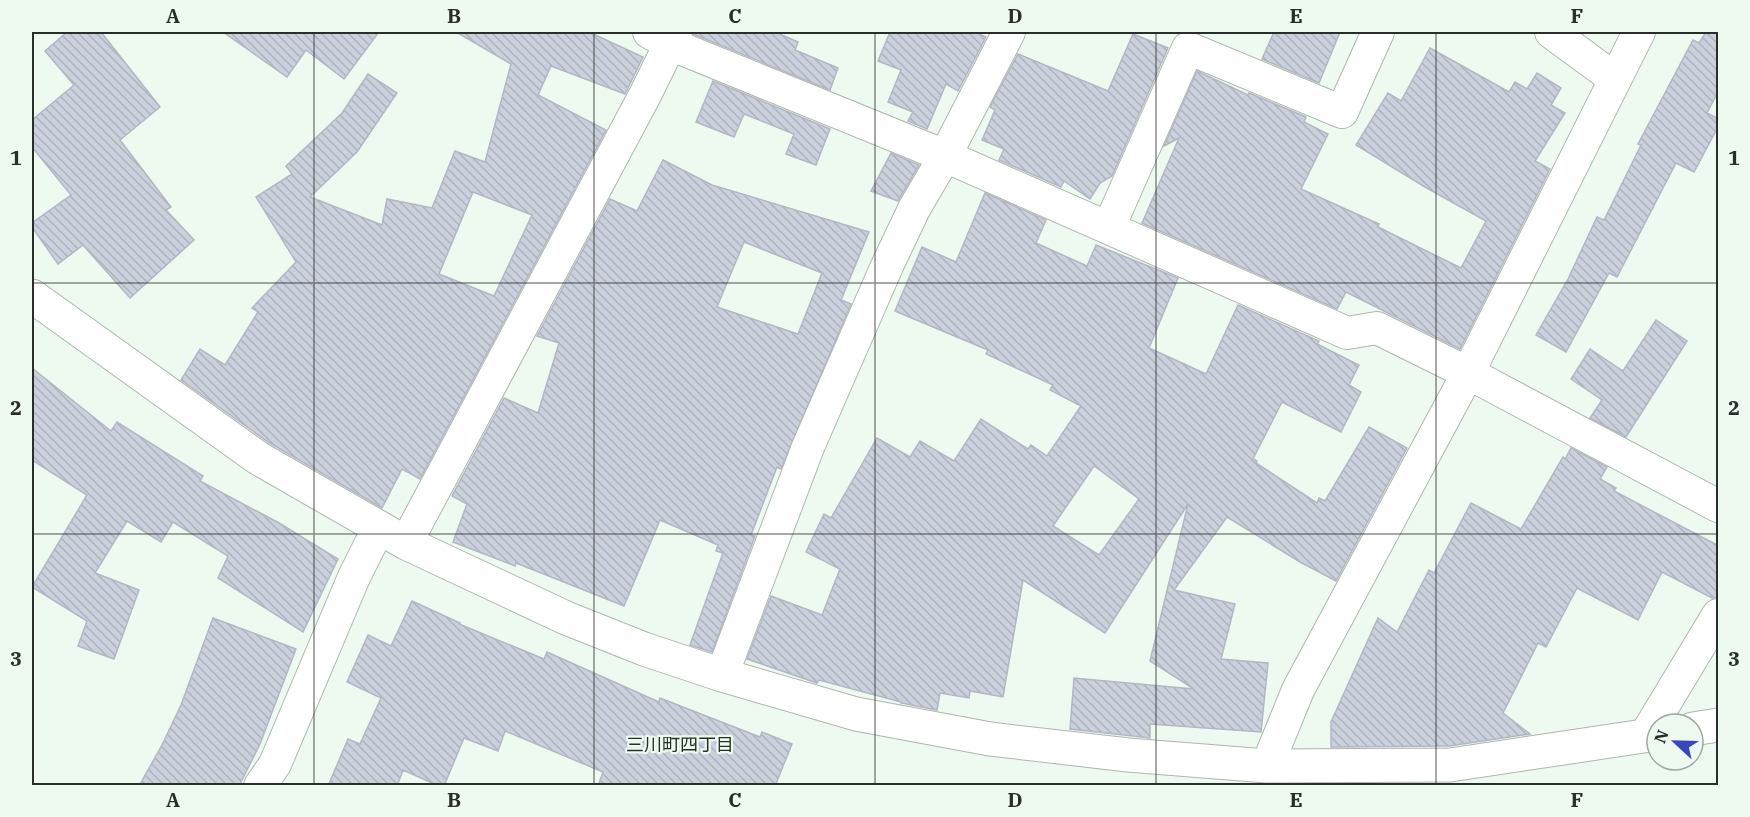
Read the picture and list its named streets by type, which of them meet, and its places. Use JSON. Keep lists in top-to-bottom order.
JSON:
{
  "districts": ["三川町四丁目"],
  "north": "left",
  "grid": {
    "columns": [
      "A",
      "B",
      "C",
      "D",
      "E",
      "F"
    ],
    "rows": ["1", "2", "3"]
  }
}
